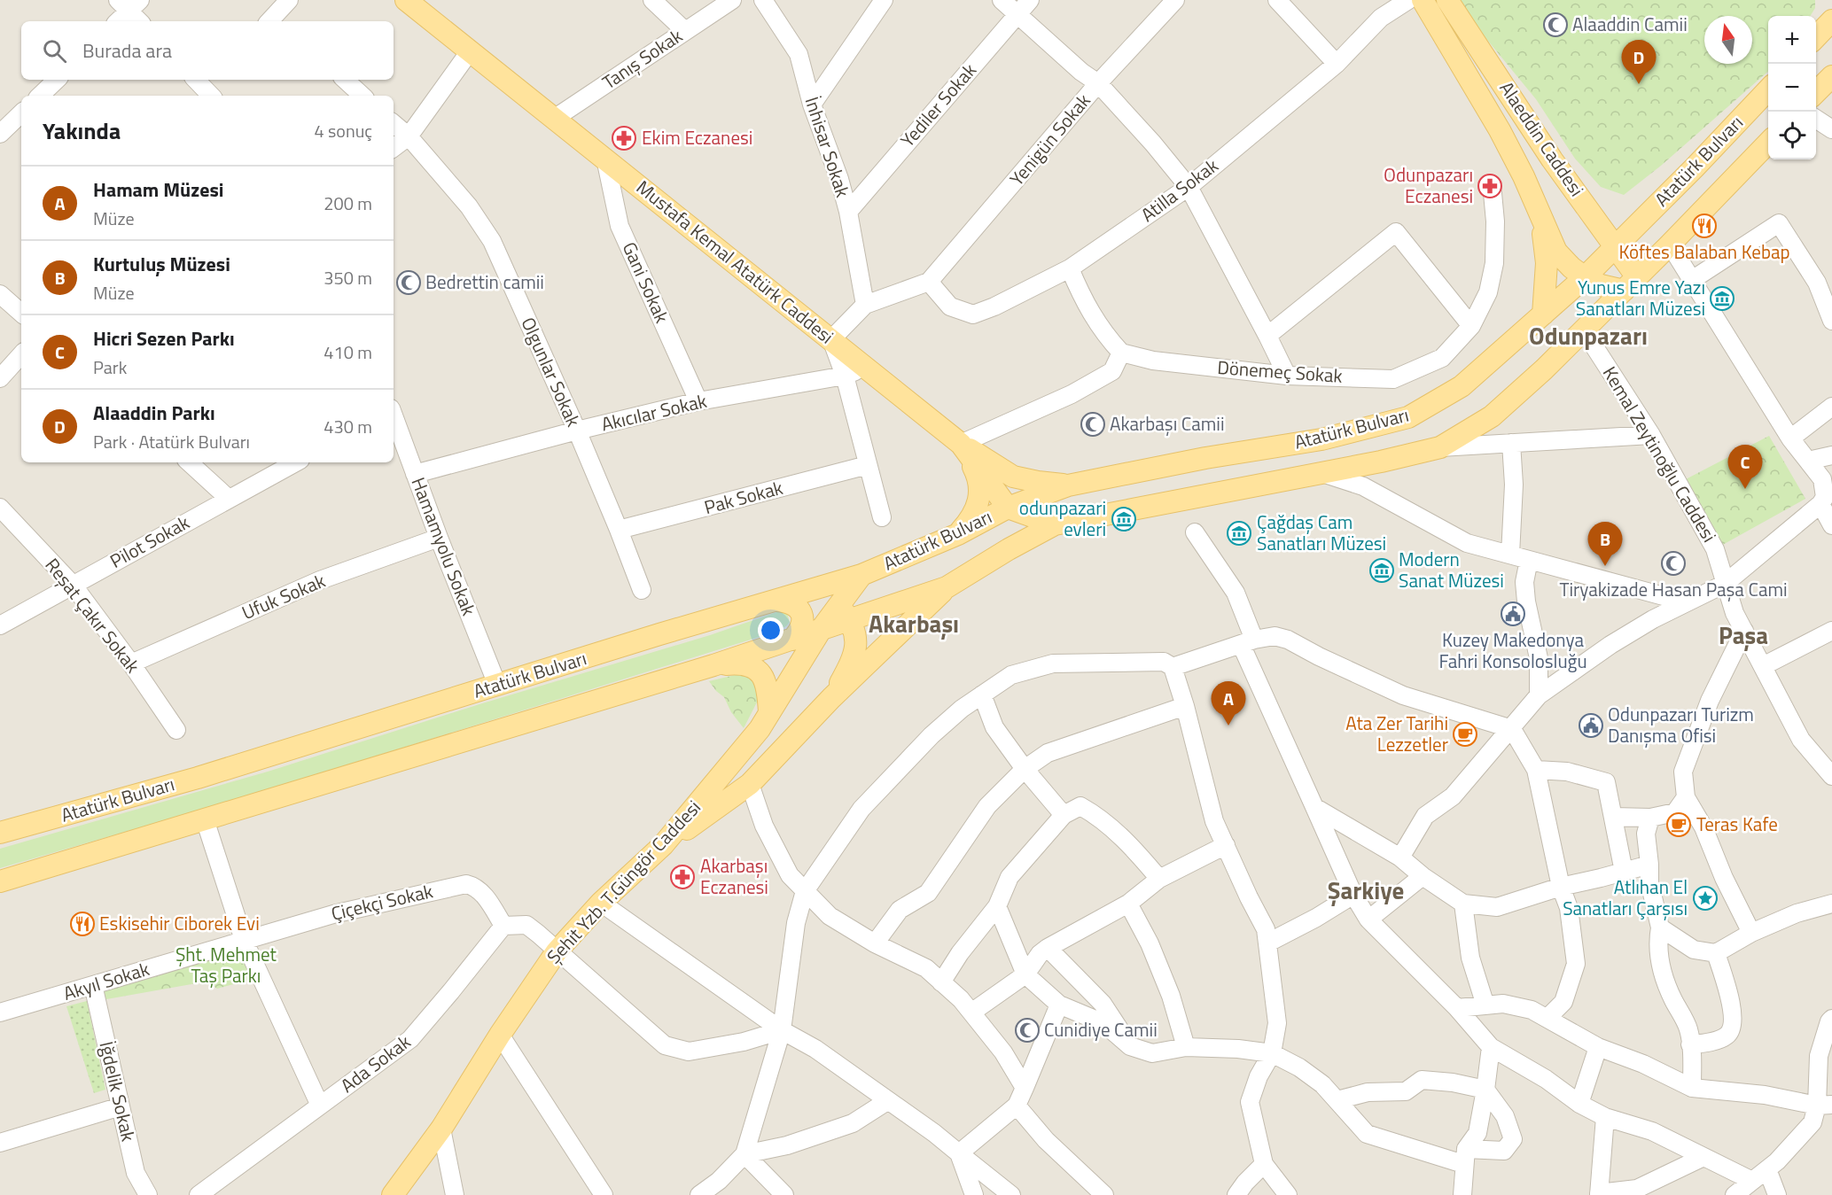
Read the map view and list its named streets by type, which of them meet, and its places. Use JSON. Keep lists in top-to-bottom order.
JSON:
{
  "streets": {
    "main road": [
      "Alaeddin Caddesi",
      "Atatürk Bulvarı",
      "Mustafa Kemal Atatürk Caddesi",
      "Şehit Yzb. T.Güngör Caddesi"
    ],
    "street": [
      "Tanış Sokak",
      "Yediler Sokak",
      "Yenigün Sokak",
      "İnhisar Sokak",
      "Atilla Sokak",
      "Gani Sokak",
      "Olgunlar Sokak",
      "Dönemeç Sokak",
      "Akıcılar Sokak",
      "Kemal Zeytinoğlu Caddesi",
      "Pak Sokak",
      "Pilot Sokak",
      "Hamamyolu Sokak",
      "Ufuk Sokak",
      "Reşat Çakır Sokak",
      "Çiçekçi Sokak",
      "Akyıl Sokak",
      "Ada Sokak",
      "İğdelik Sokak"
    ]
  },
  "crossings": [
    ["Tanış Sokak", "Mustafa Kemal Atatürk Caddesi"],
    ["Yediler Sokak", "İnhisar Sokak"],
    ["Alaeddin Caddesi", "Atatürk Bulvarı"],
    ["Yenigün Sokak", "Atilla Sokak"],
    ["Atatürk Bulvarı", "Mustafa Kemal Atatürk Caddesi"],
    ["Atatürk Bulvarı", "Kemal Zeytinoğlu Caddesi"],
    ["Atatürk Bulvarı", "Hamamyolu Sokak"],
    ["Atatürk Bulvarı", "Şehit Yzb. T.Güngör Caddesi"],
    ["Mustafa Kemal Atatürk Caddesi", "Gani Sokak"],
    ["Mustafa Kemal Atatürk Caddesi", "Akıcılar Sokak"],
    ["Gani Sokak", "Akıcılar Sokak"],
    ["Olgunlar Sokak", "Akıcılar Sokak"],
    ["Olgunlar Sokak", "Pak Sokak"],
    ["Akıcılar Sokak", "Hamamyolu Sokak"],
    ["Pilot Sokak", "Reşat Çakır Sokak"],
    ["Hamamyolu Sokak", "Ufuk Sokak"],
    ["Ufuk Sokak", "Reşat Çakır Sokak"],
    ["Çiçekçi Sokak", "Akyıl Sokak"],
    ["Çiçekçi Sokak", "Ada Sokak"],
    ["Akyıl Sokak", "İğdelik Sokak"]
  ],
  "districts": [
    "Odunpazarı",
    "Akarbaşı",
    "Paşa",
    "Şarkiye"
  ],
  "parks": ["Şht. Mehmet Taş Parkı"],
  "places": {
    "mosque": [
      "Alaaddin Camii",
      "Bedrettin camii",
      "Akarbaşı Camii",
      "Tiryakizade Hasan Paşa Cami",
      "Cunidiye Camii"
    ],
    "pharmacy": ["Ekim Eczanesi", "Odunpazarı Eczanesi", "Akarbaşı Eczanesi"],
    "restaurant": ["Köftes Balaban Kebap", "Eskisehir Ciborek Evi"],
    "museum": [
      "Yunus Emre Yazı Sanatları Müzesi",
      "odunpazari evleri",
      "Çağdaş Cam Sanatları Müzesi",
      "Modern Sanat Müzesi"
    ],
    "public building": ["Kuzey Makedonya Fahri Konsolosluğu", "Odunpazarı Turizm Danışma Ofisi"],
    "cafe": ["Ata Zer Tarihi Lezzetler", "Teras Kafe"],
    "place": ["Atlıhan El Sanatları Çarşısı"]
  },
  "north": "top",
  "page": {
    "map_buttons": ["+", "−"],
    "search": "Burada ara",
    "pins": [
      "D",
      "C",
      "B",
      "A"
    ],
    "heading": ["Yakında", "4 sonuç"],
    "list": [
      {
        "mark": "A",
        "name": "Hamam Müzesi",
        "note": "Müze",
        "value": "200 m"
      },
      {
        "mark": "B",
        "name": "Kurtuluş Müzesi",
        "note": "Müze",
        "value": "350 m"
      },
      {
        "mark": "C",
        "name": "Hicri Sezen Parkı",
        "note": "Park",
        "value": "410 m"
      },
      {
        "mark": "D",
        "name": "Alaaddin Parkı",
        "note": "Park · Atatürk Bulvarı",
        "value": "430 m"
      }
    ]
  }
}
